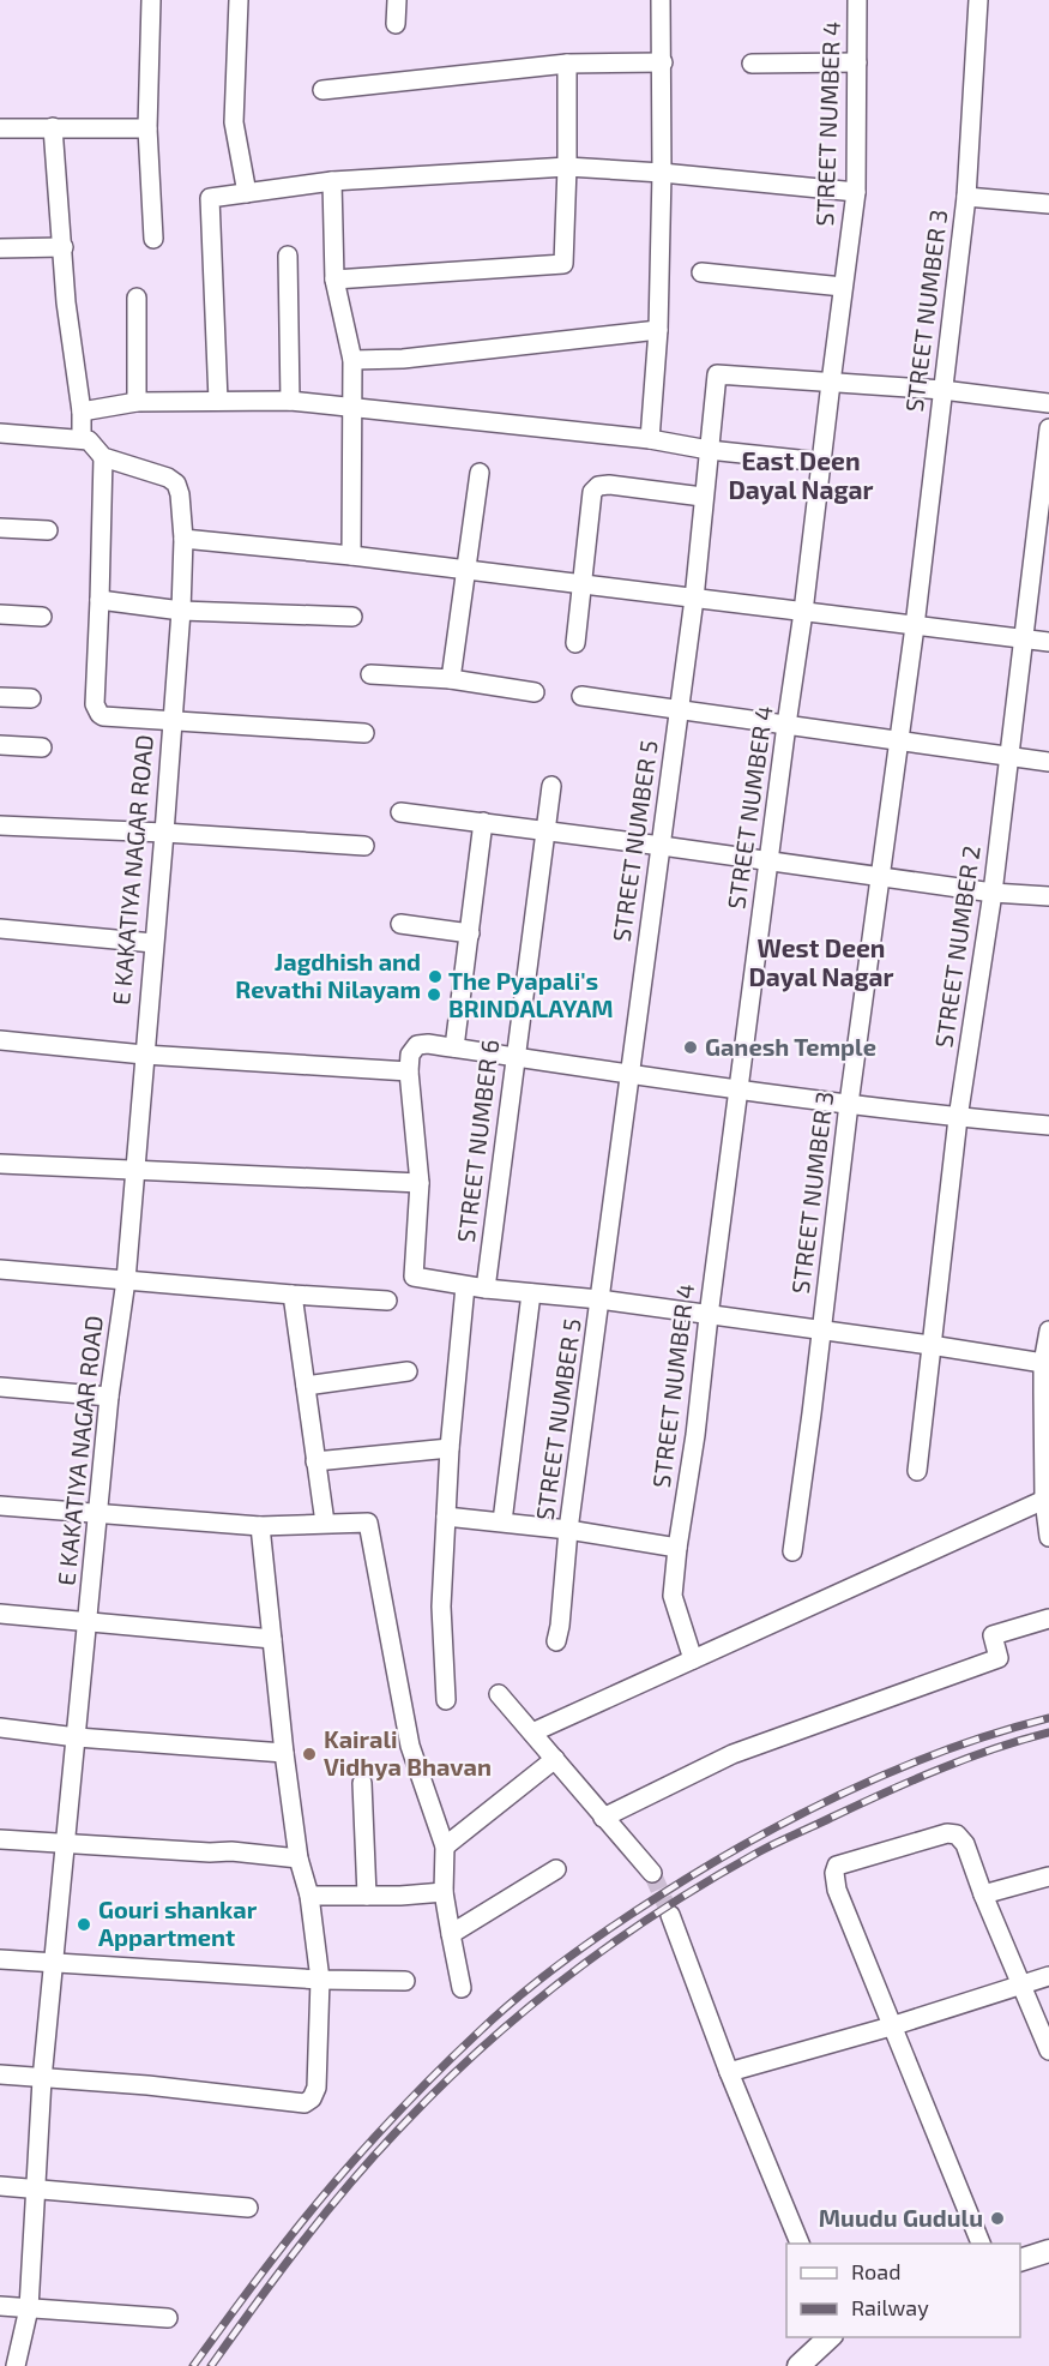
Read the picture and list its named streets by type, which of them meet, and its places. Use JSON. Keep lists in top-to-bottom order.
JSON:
{
  "streets": {
    "street": [
      "STREET NUMBER 4",
      "STREET NUMBER 3",
      "STREET NUMBER 5",
      "E KAKATIYA NAGAR ROAD",
      "STREET NUMBER 2",
      "STREET NUMBER 6"
    ]
  },
  "crossings": [
    ["STREET NUMBER 4", "STREET NUMBER 5"]
  ],
  "districts": ["East Deen Dayal Nagar", "West Deen Dayal Nagar"],
  "places": [
    "Jagdhish and Revathi Nilayam",
    "The Pyapali's BRINDALAYAM",
    "Ganesh Temple",
    "Kairali Vidhya Bhavan",
    "Gouri shankar Appartment",
    "Muudu Gudulu"
  ],
  "legend": ["Road", "Railway"]
}
